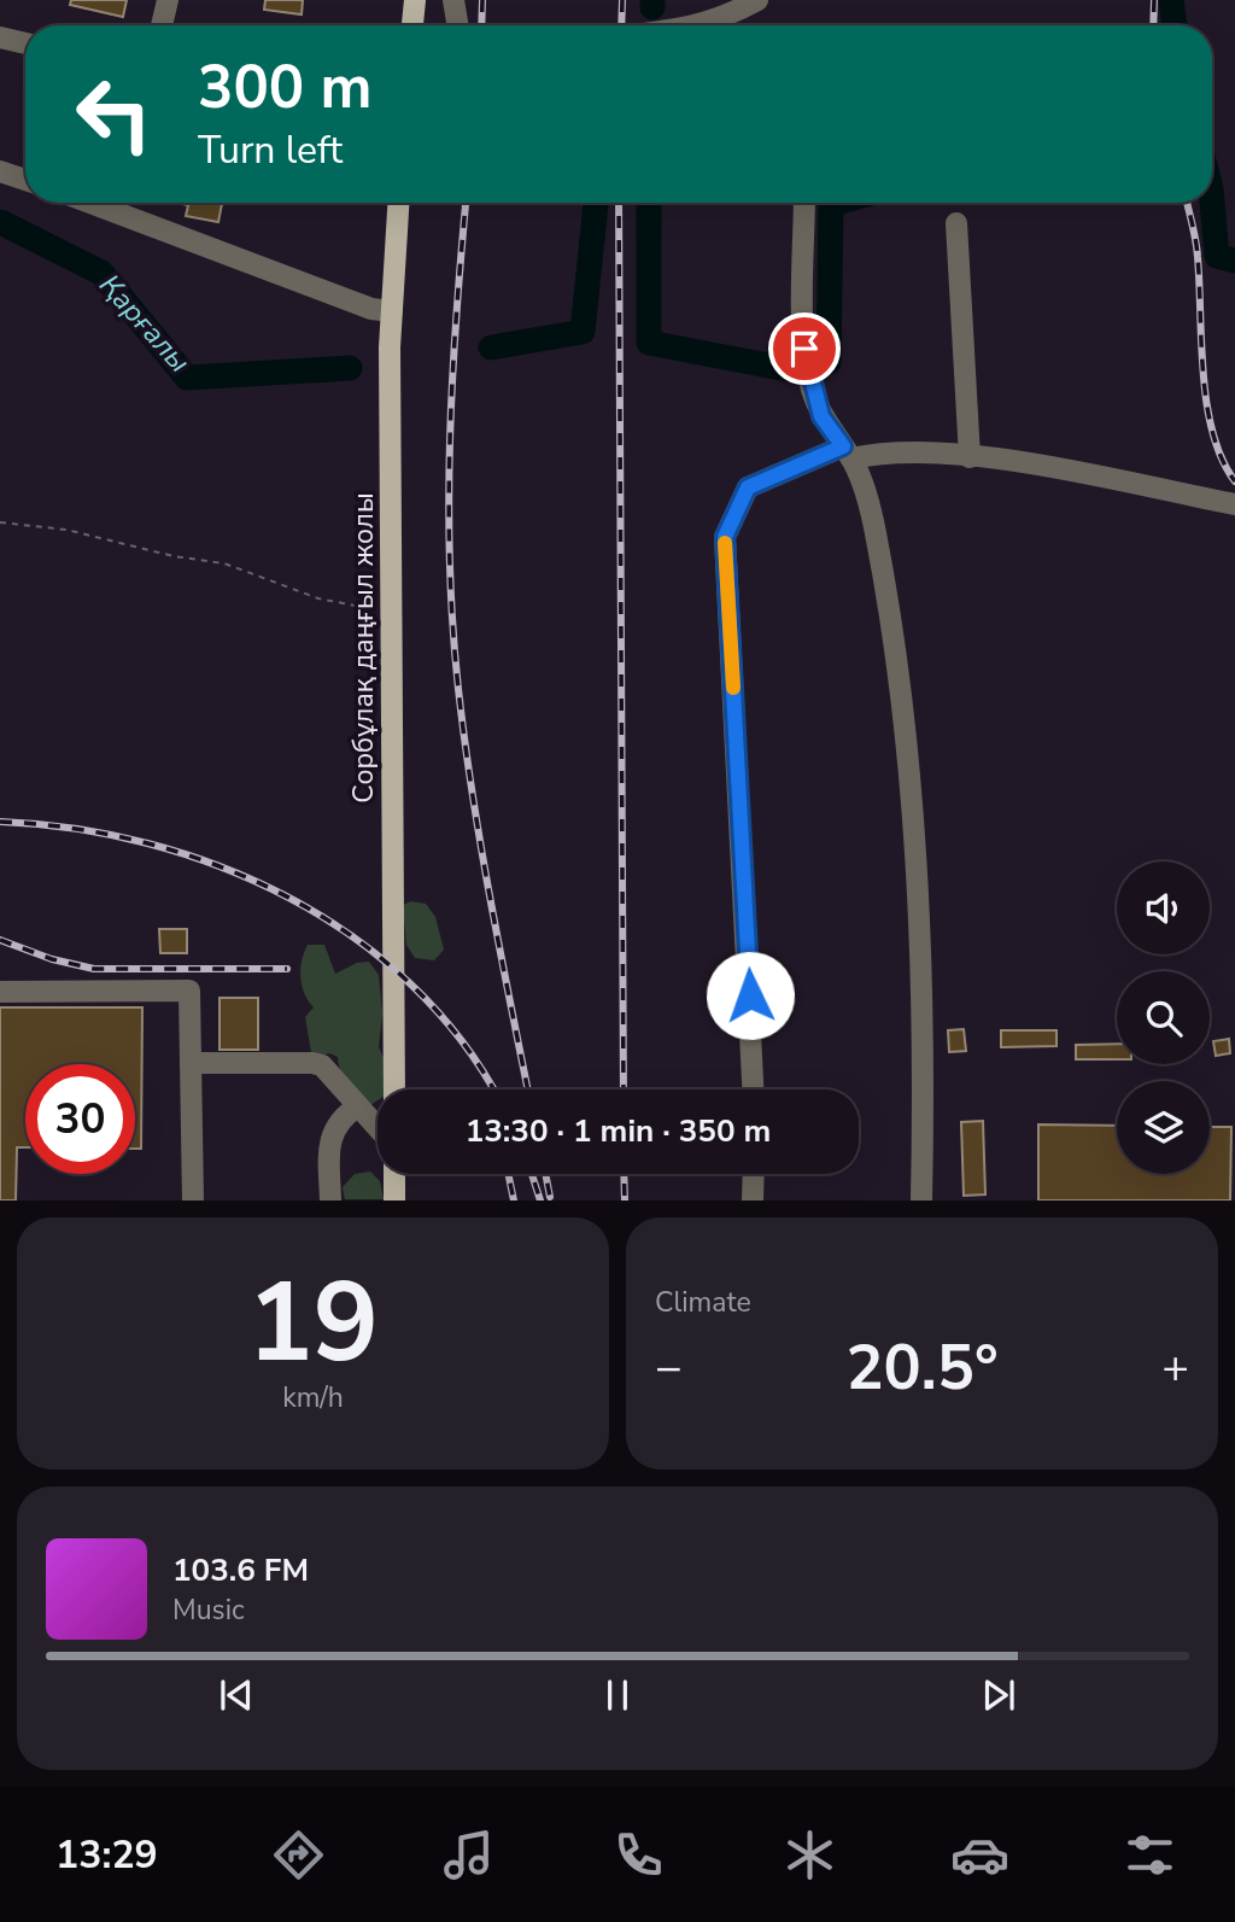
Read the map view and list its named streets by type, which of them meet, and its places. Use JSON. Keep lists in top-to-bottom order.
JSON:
{
  "streets": {
    "main road": ["Сорбұлақ даңғыл жолы"]
  },
  "water": ["Қарғалы"],
  "page": {
    "turn": ["300 m", "Turn left"],
    "limit": "30",
    "trip": "13:30 · 1 min · 350 m",
    "tile": [
      ["19", "km/h"],
      "Climate"
    ],
    "heat": ["−", "20.5°", "+"],
    "song": ["103.6 FM", "Music"],
    "tabs": "13:29"
  }
}
